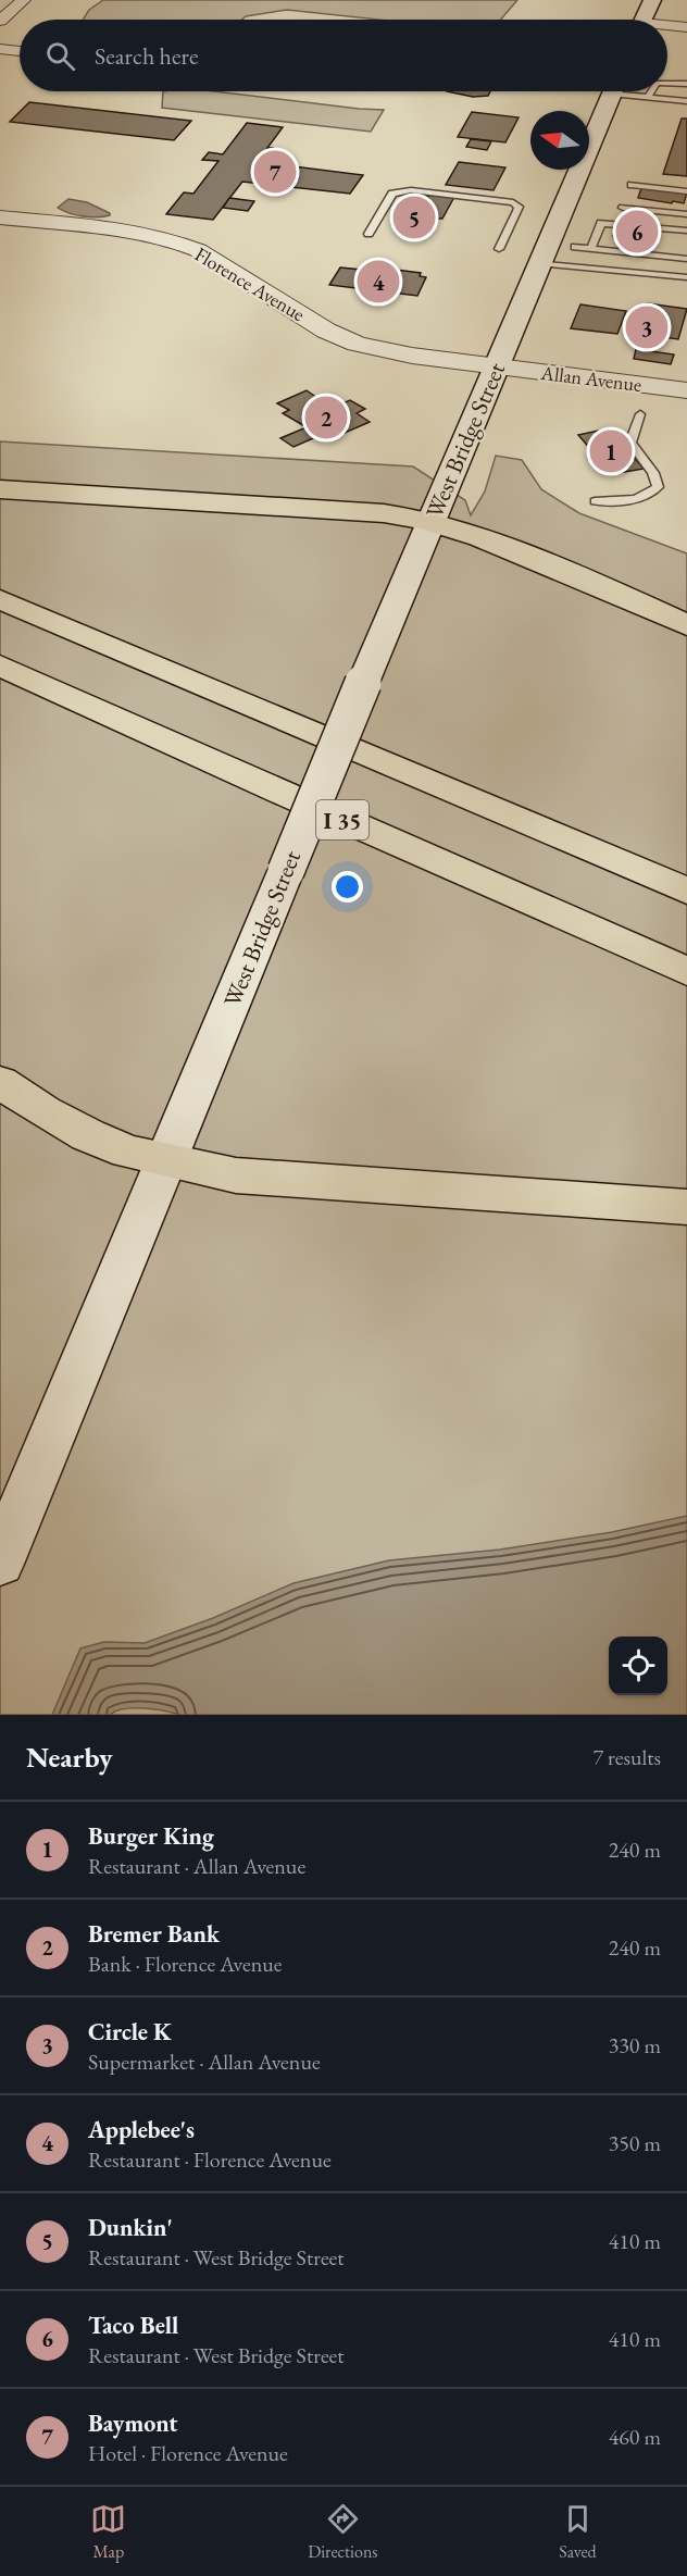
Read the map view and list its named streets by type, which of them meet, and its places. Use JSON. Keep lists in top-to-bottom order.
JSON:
{
  "streets": {
    "highway": ["I 35"],
    "main road": ["West Bridge Street"],
    "street": ["Florence Avenue", "Allan Avenue"]
  },
  "crossings": [
    ["Florence Avenue", "Allan Avenue"],
    ["Florence Avenue", "West Bridge Street"],
    ["Allan Avenue", "West Bridge Street"]
  ],
  "north": "left",
  "page": {
    "search": "Search here",
    "pins": [
      "7",
      "5",
      "6",
      "4",
      "3",
      "2",
      "1"
    ],
    "heading": ["Nearby", "7 results"],
    "list": [
      {
        "mark": "1",
        "name": "Burger King",
        "note": "Restaurant · Allan Avenue",
        "value": "240 m"
      },
      {
        "mark": "2",
        "name": "Bremer Bank",
        "note": "Bank · Florence Avenue",
        "value": "240 m"
      },
      {
        "mark": "3",
        "name": "Circle K",
        "note": "Supermarket · Allan Avenue",
        "value": "330 m"
      },
      {
        "mark": "4",
        "name": "Applebee's",
        "note": "Restaurant · Florence Avenue",
        "value": "350 m"
      },
      {
        "mark": "5",
        "name": "Dunkin'",
        "note": "Restaurant · West Bridge Street",
        "value": "410 m"
      },
      {
        "mark": "6",
        "name": "Taco Bell",
        "note": "Restaurant · West Bridge Street",
        "value": "410 m"
      },
      {
        "mark": "7",
        "name": "Baymont",
        "note": "Hotel · Florence Avenue",
        "value": "460 m"
      }
    ],
    "nav": ["Map", "Directions", "Saved"]
  }
}
